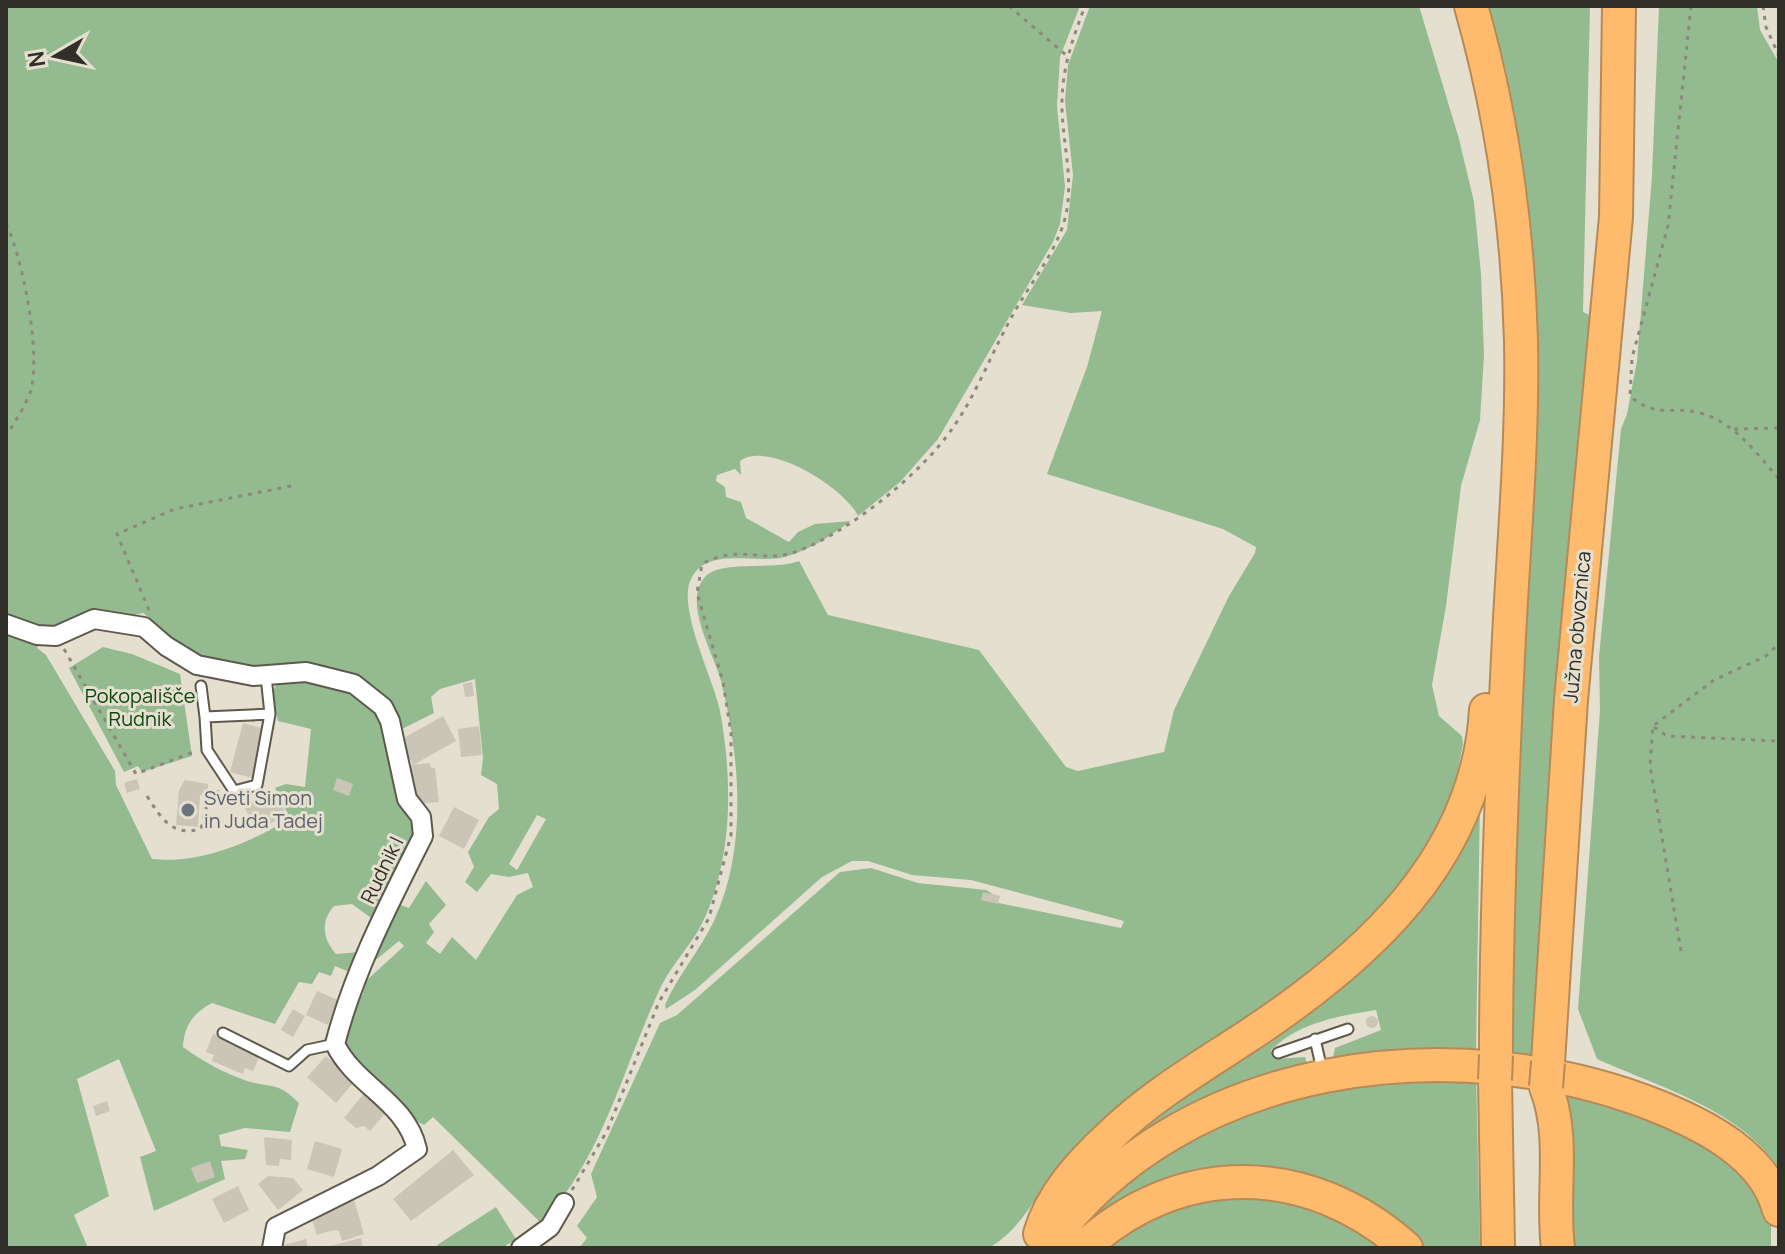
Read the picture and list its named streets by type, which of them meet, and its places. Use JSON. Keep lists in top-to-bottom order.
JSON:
{
  "streets": {
    "highway": ["Južna obvoznica"],
    "street": ["Rudnik I"]
  },
  "parks": ["Pokopališče Rudnik"],
  "places": ["Sveti Simon in Juda Tadej"],
  "north": "left"
}
